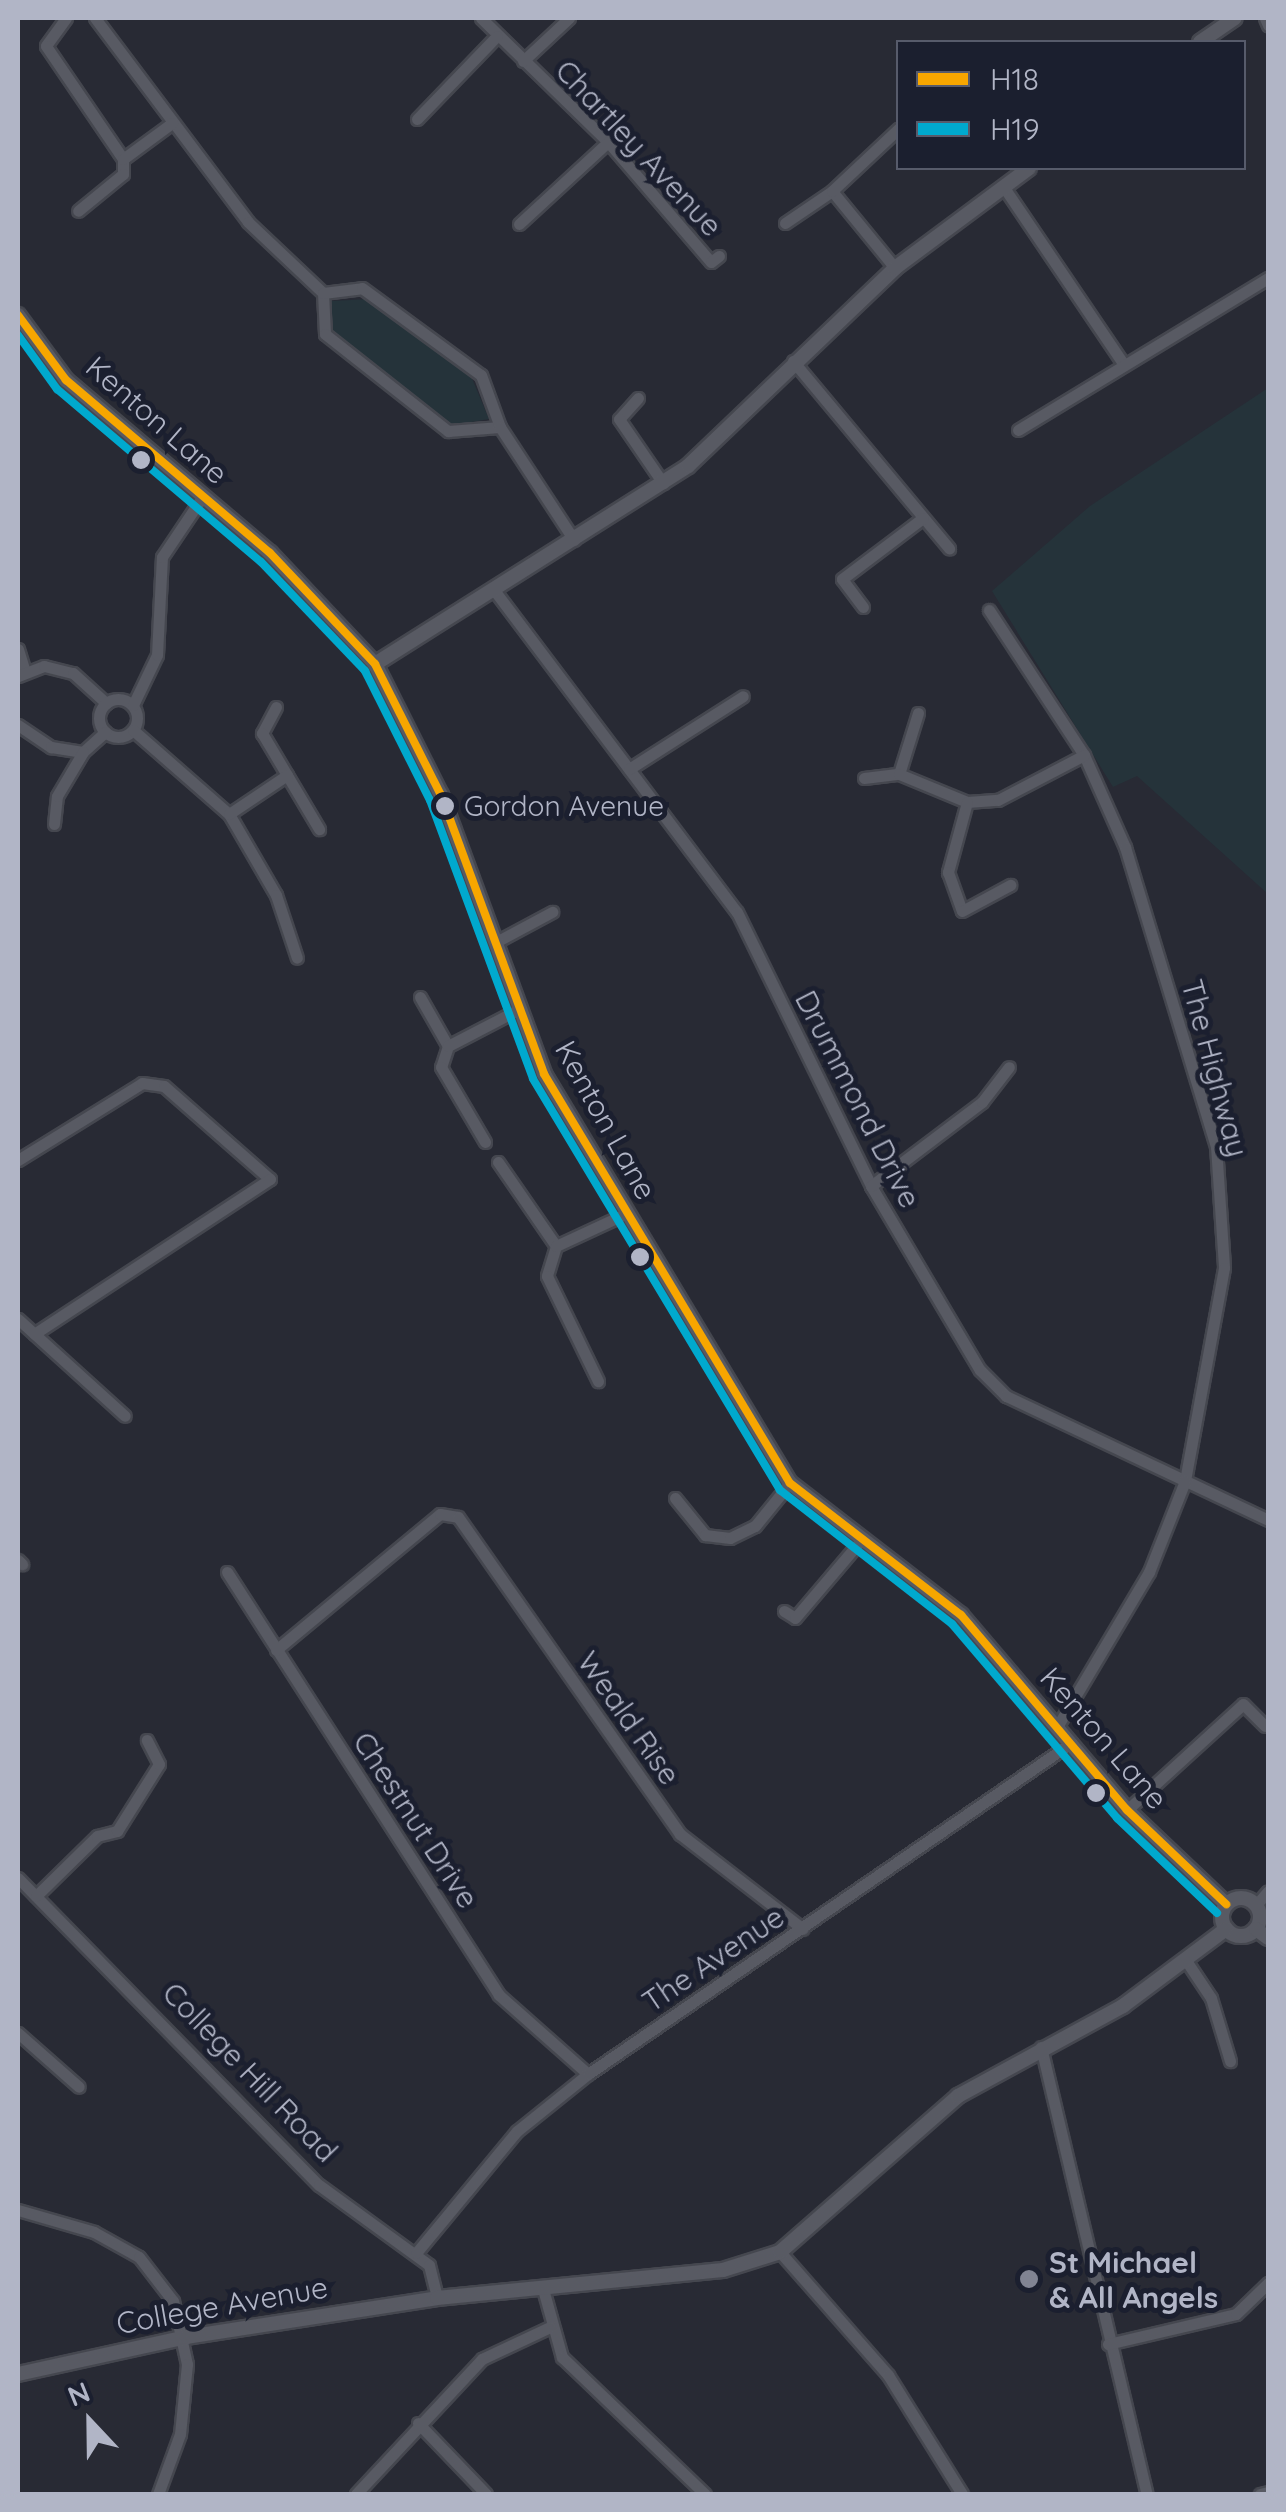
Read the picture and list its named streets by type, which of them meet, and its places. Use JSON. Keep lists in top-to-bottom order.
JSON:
{
  "streets": {
    "street": [
      "Chartley Avenue",
      "Kenton Lane",
      "The Highway",
      "Drummond Drive",
      "Weald Rise",
      "Chestnut Drive",
      "The Avenue",
      "College Hill Road",
      "College Avenue"
    ]
  },
  "crossings": [
    ["Kenton Lane", "The Highway"],
    ["Kenton Lane", "The Avenue"],
    ["The Highway", "Drummond Drive"],
    ["Weald Rise", "Chestnut Drive"],
    ["Weald Rise", "The Avenue"],
    ["Chestnut Drive", "The Avenue"],
    ["The Avenue", "College Hill Road"],
    ["College Hill Road", "College Avenue"]
  ],
  "places": ["Gordon Avenue", "St Michael & All Angels"],
  "lines": ["transit line H18", "transit line H19"],
  "legend": ["H18", "H19"],
  "north": "top"
}
